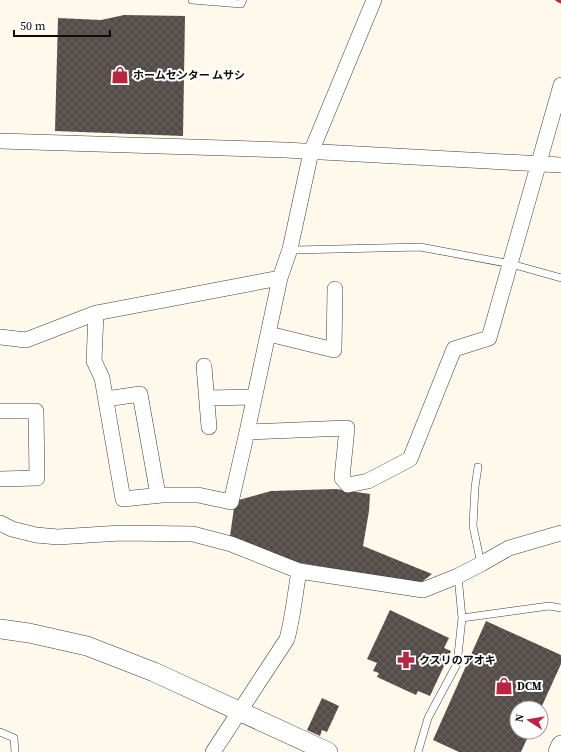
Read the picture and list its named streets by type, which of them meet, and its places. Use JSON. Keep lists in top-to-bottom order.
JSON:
{
  "places": {
    "shop": ["ホームセンター ムサシ", "DCM"],
    "pharmacy": ["クスリのアオキ"]
  },
  "scale_bar": "50 m",
  "north": "left"
}
